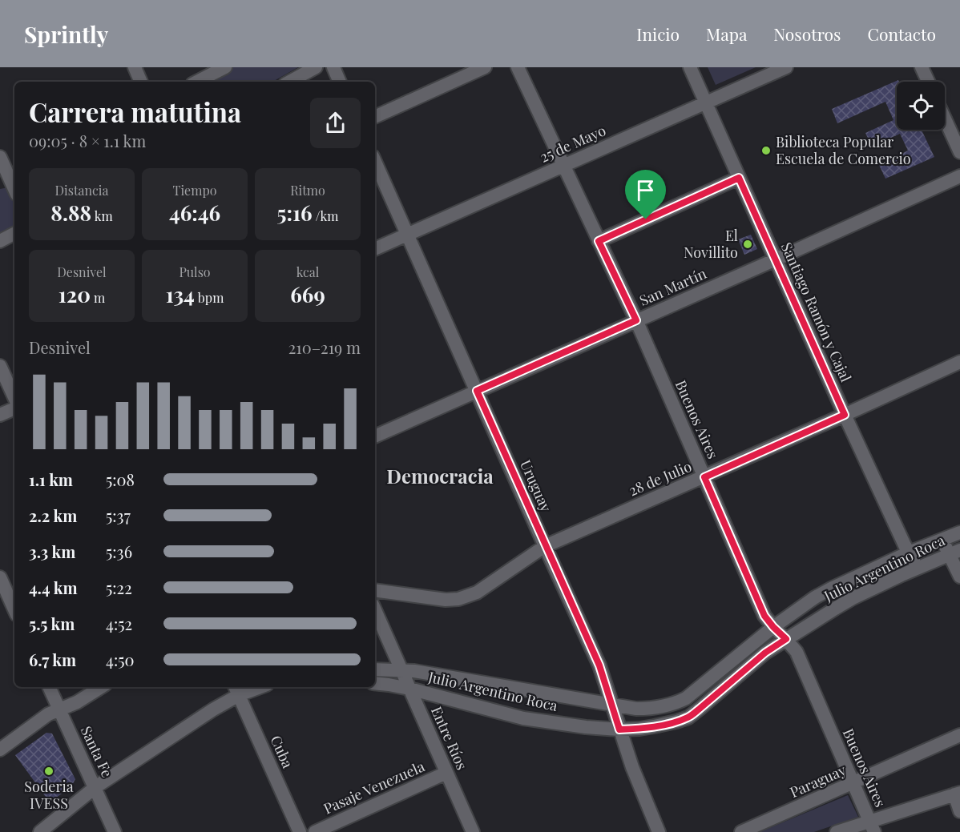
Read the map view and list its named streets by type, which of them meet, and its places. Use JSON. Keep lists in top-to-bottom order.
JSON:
{
  "streets": {
    "street": [
      "25 de Mayo",
      "San Martín",
      "Santiago Ramón y Cajal",
      "Buenos Aires",
      "28 de Julio",
      "Uruguay",
      "Julio Argentino Roca",
      "Entre Ríos",
      "Santa Fe",
      "Cuba",
      "Paraguay",
      "Pasaje Venezuela"
    ]
  },
  "crossings": [
    ["25 de Mayo", "Santiago Ramón y Cajal"],
    ["25 de Mayo", "Buenos Aires"],
    ["25 de Mayo", "Uruguay"],
    ["San Martín", "Santiago Ramón y Cajal"],
    ["San Martín", "Buenos Aires"],
    ["San Martín", "Uruguay"],
    ["Santiago Ramón y Cajal", "28 de Julio"],
    ["Santiago Ramón y Cajal", "Julio Argentino Roca"],
    ["Buenos Aires", "28 de Julio"],
    ["Buenos Aires", "Julio Argentino Roca"],
    ["Buenos Aires", "Paraguay"],
    ["28 de Julio", "Uruguay"],
    ["Uruguay", "Julio Argentino Roca"],
    ["Julio Argentino Roca", "Entre Ríos"],
    ["Entre Ríos", "Pasaje Venezuela"]
  ],
  "districts": ["Democracia"],
  "places": ["Biblioteca Popular Escuela de Comercio", "El Novillito", "Soderia IVESS"],
  "page": {
    "header": "Sprintly",
    "nav": [
      "Inicio",
      "Mapa",
      "Nosotros",
      "Contacto"
    ],
    "heading": ["Carrera matutina", "09:05 · 8 × 1.1 km"],
    "stats": [
      ["Distancia", "8.88 km"],
      ["Tiempo", "46:46"],
      ["Ritmo", "5:16 /km"],
      ["Desnivel", "120 m"],
      ["Pulso", "134 bpm"],
      ["kcal", "669"]
    ],
    "chart": ["Desnivel", "210–219 m"],
    "list": [
      {
        "name": "1.1 km",
        "note": "5:08"
      },
      {
        "name": "2.2 km",
        "note": "5:37"
      },
      {
        "name": "3.3 km",
        "note": "5:36"
      },
      {
        "name": "4.4 km",
        "note": "5:22"
      },
      {
        "name": "5.5 km",
        "note": "4:52"
      },
      {
        "name": "6.7 km",
        "note": "4:50"
      }
    ]
  }
}
